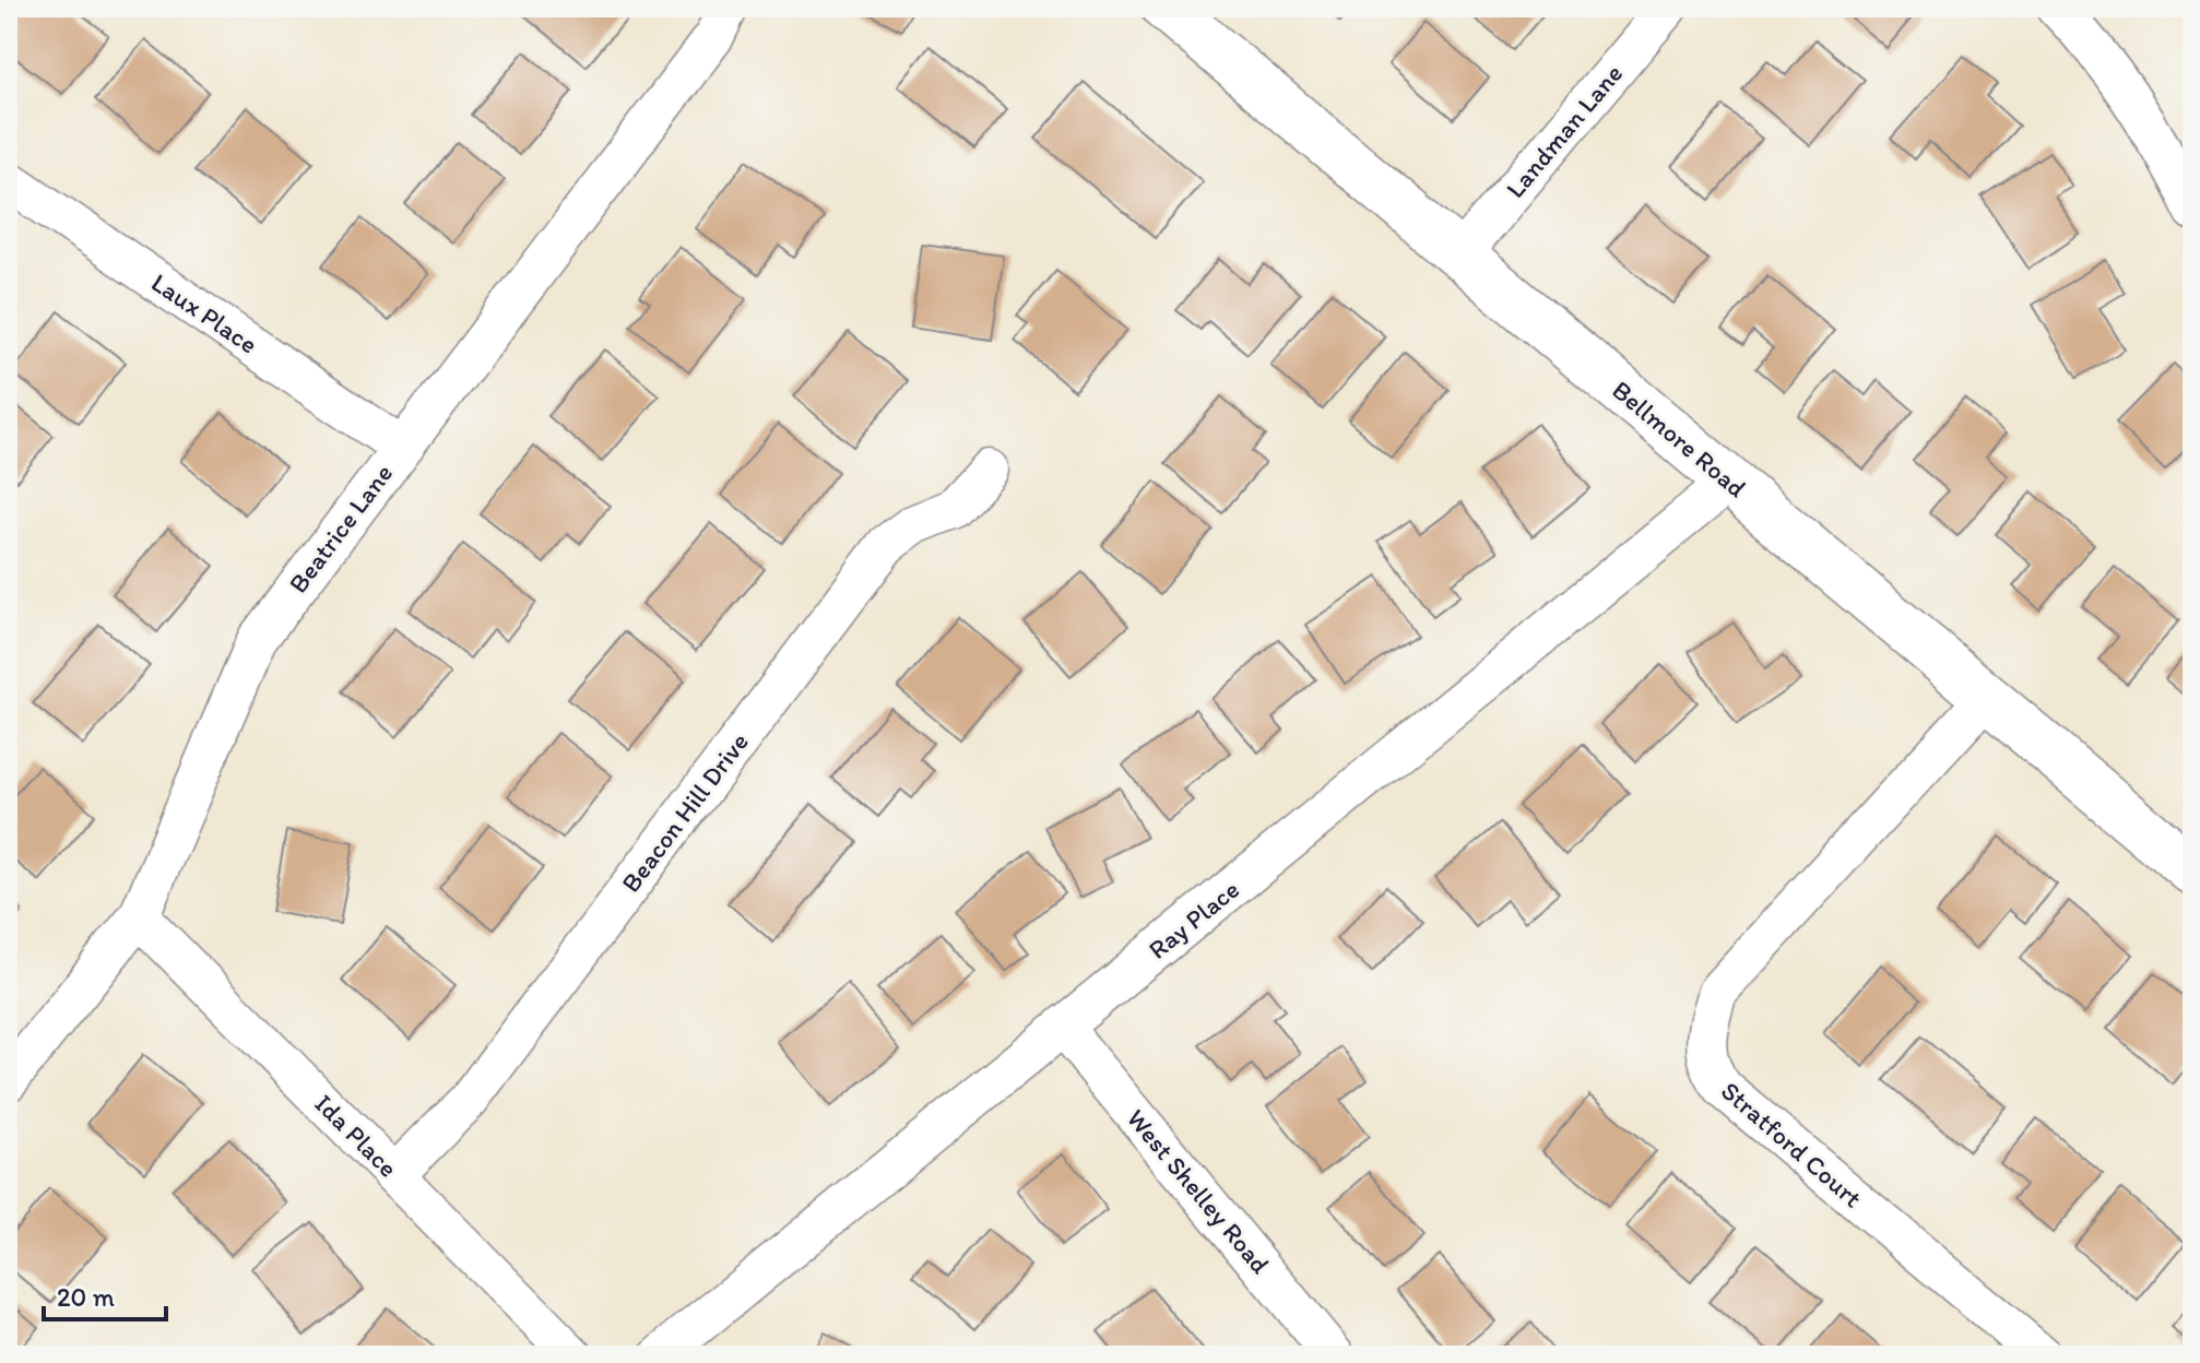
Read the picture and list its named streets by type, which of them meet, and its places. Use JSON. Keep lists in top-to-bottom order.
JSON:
{
  "streets": {
    "main road": ["Bellmore Road"],
    "street": [
      "Landman Lane",
      "Laux Place",
      "Beatrice Lane",
      "Beacon Hill Drive",
      "Ray Place",
      "Ida Place",
      "Stratford Court",
      "West Shelley Road"
    ]
  },
  "crossings": [
    ["Landman Lane", "Bellmore Road"],
    ["Laux Place", "Beatrice Lane"],
    ["Bellmore Road", "Ray Place"],
    ["Bellmore Road", "Stratford Court"],
    ["Beatrice Lane", "Ida Place"],
    ["Beacon Hill Drive", "Ida Place"],
    ["Ray Place", "West Shelley Road"]
  ],
  "scale_bar": "20 m"
}
